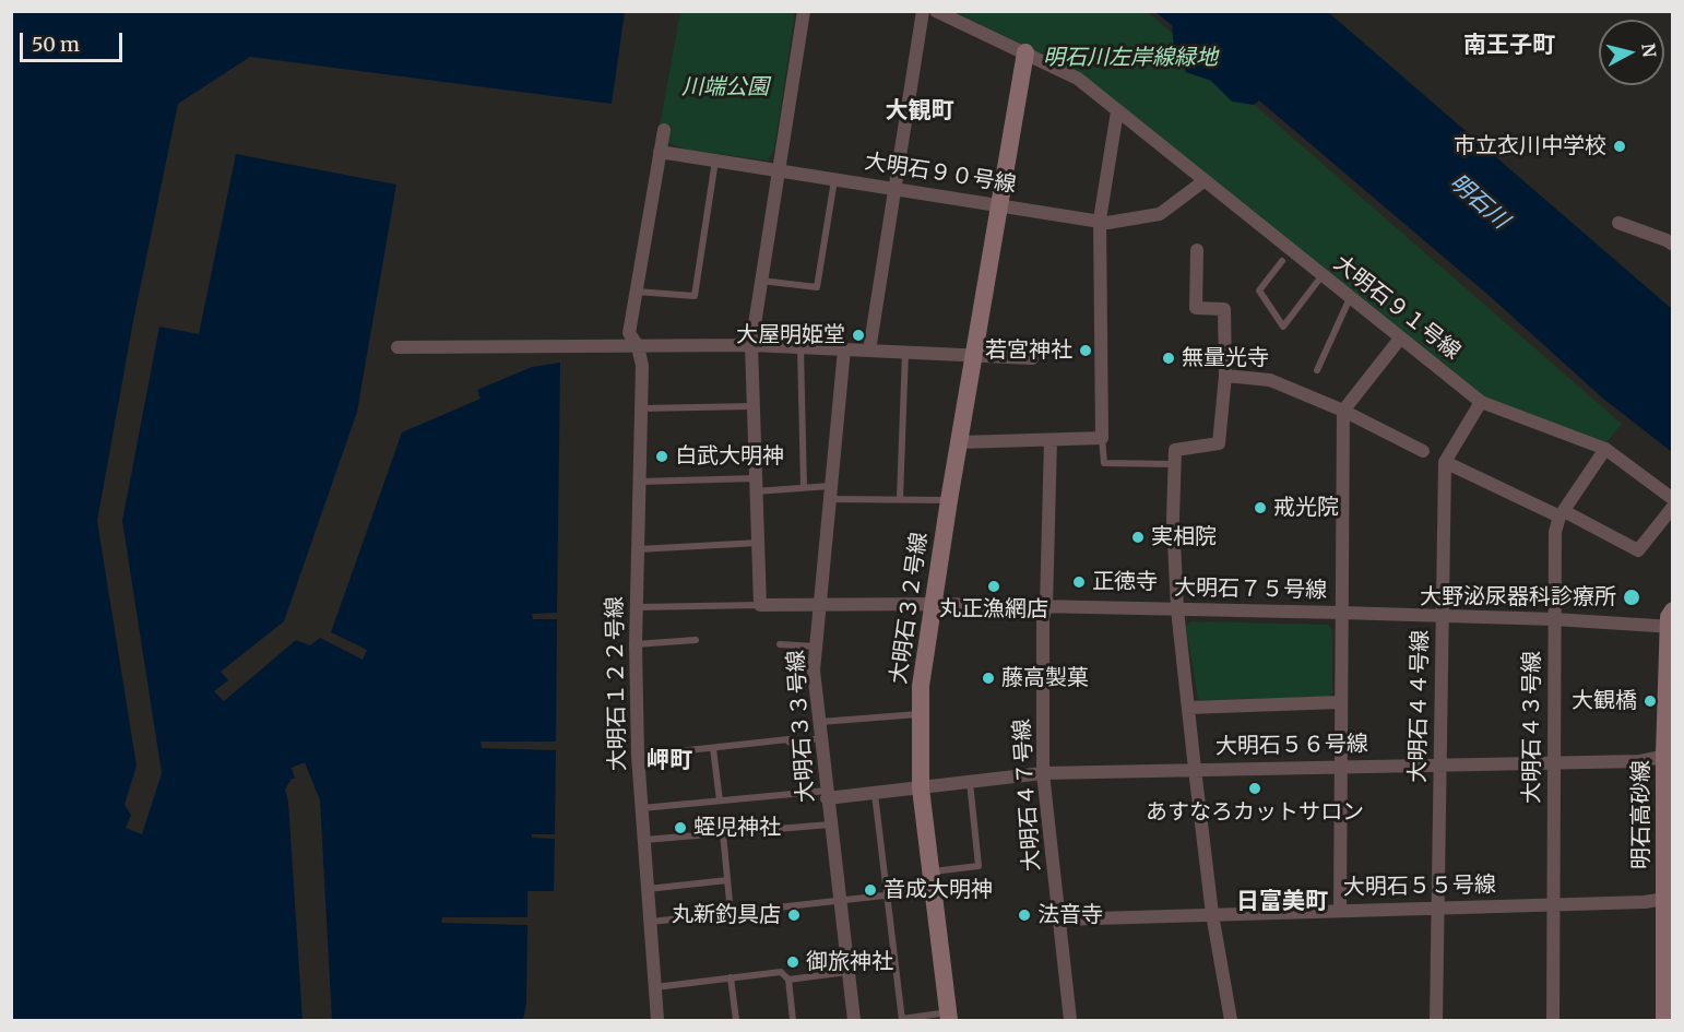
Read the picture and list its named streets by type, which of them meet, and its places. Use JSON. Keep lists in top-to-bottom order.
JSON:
{
  "streets": {
    "street": [
      "大明石９０号線",
      "大明石９１号線",
      "大明石７５号線",
      "大明石３２号線",
      "大明石１２２号線",
      "大明石４４号線",
      "大明石３３号線",
      "大明石４３号線",
      "大明石５６号線",
      "大明石４７号線",
      "明石高砂線",
      "大明石５５号線"
    ]
  },
  "crossings": [
    ["大明石９０号線", "大明石９１号線"],
    ["大明石９０号線", "大明石３２号線"],
    ["大明石９０号線", "大明石１２２号線"],
    ["大明石９１号線", "大明石３２号線"],
    ["大明石９１号線", "大明石４４号線"],
    ["大明石９１号線", "大明石４３号線"],
    ["大明石７５号線", "大明石３２号線"],
    ["大明石７５号線", "大明石１２２号線"],
    ["大明石７５号線", "大明石４４号線"],
    ["大明石７５号線", "大明石３３号線"],
    ["大明石７５号線", "大明石４３号線"],
    ["大明石７５号線", "大明石４７号線"],
    ["大明石７５号線", "明石高砂線"],
    ["大明石３２号線", "大明石５６号線"],
    ["大明石４４号線", "大明石５６号線"],
    ["大明石４４号線", "大明石５５号線"],
    ["大明石３３号線", "大明石５６号線"],
    ["大明石４３号線", "大明石５６号線"],
    ["大明石４３号線", "大明石５５号線"],
    ["大明石５６号線", "大明石４７号線"],
    ["大明石５６号線", "明石高砂線"],
    ["大明石４７号線", "大明石５５号線"],
    ["明石高砂線", "大明石５５号線"]
  ],
  "districts": [
    "南王子町",
    "大観町",
    "岬町",
    "日富美町"
  ],
  "water": ["明石川"],
  "parks": ["明石川左岸線緑地", "川端公園"],
  "places": [
    "市立衣川中学校",
    "大屋明姫堂",
    "若宮神社",
    "無量光寺",
    "白武大明神",
    "戒光院",
    "実相院",
    "正徳寺",
    "丸正漁網店",
    "大野泌尿器科診療所",
    "藤高製菓",
    "大観橋",
    "あすなろカットサロン",
    "蛭児神社",
    "音成大明神",
    "丸新釣具店",
    "法音寺",
    "御旅神社"
  ],
  "scale_bar": "50 m",
  "north": "right"
}
